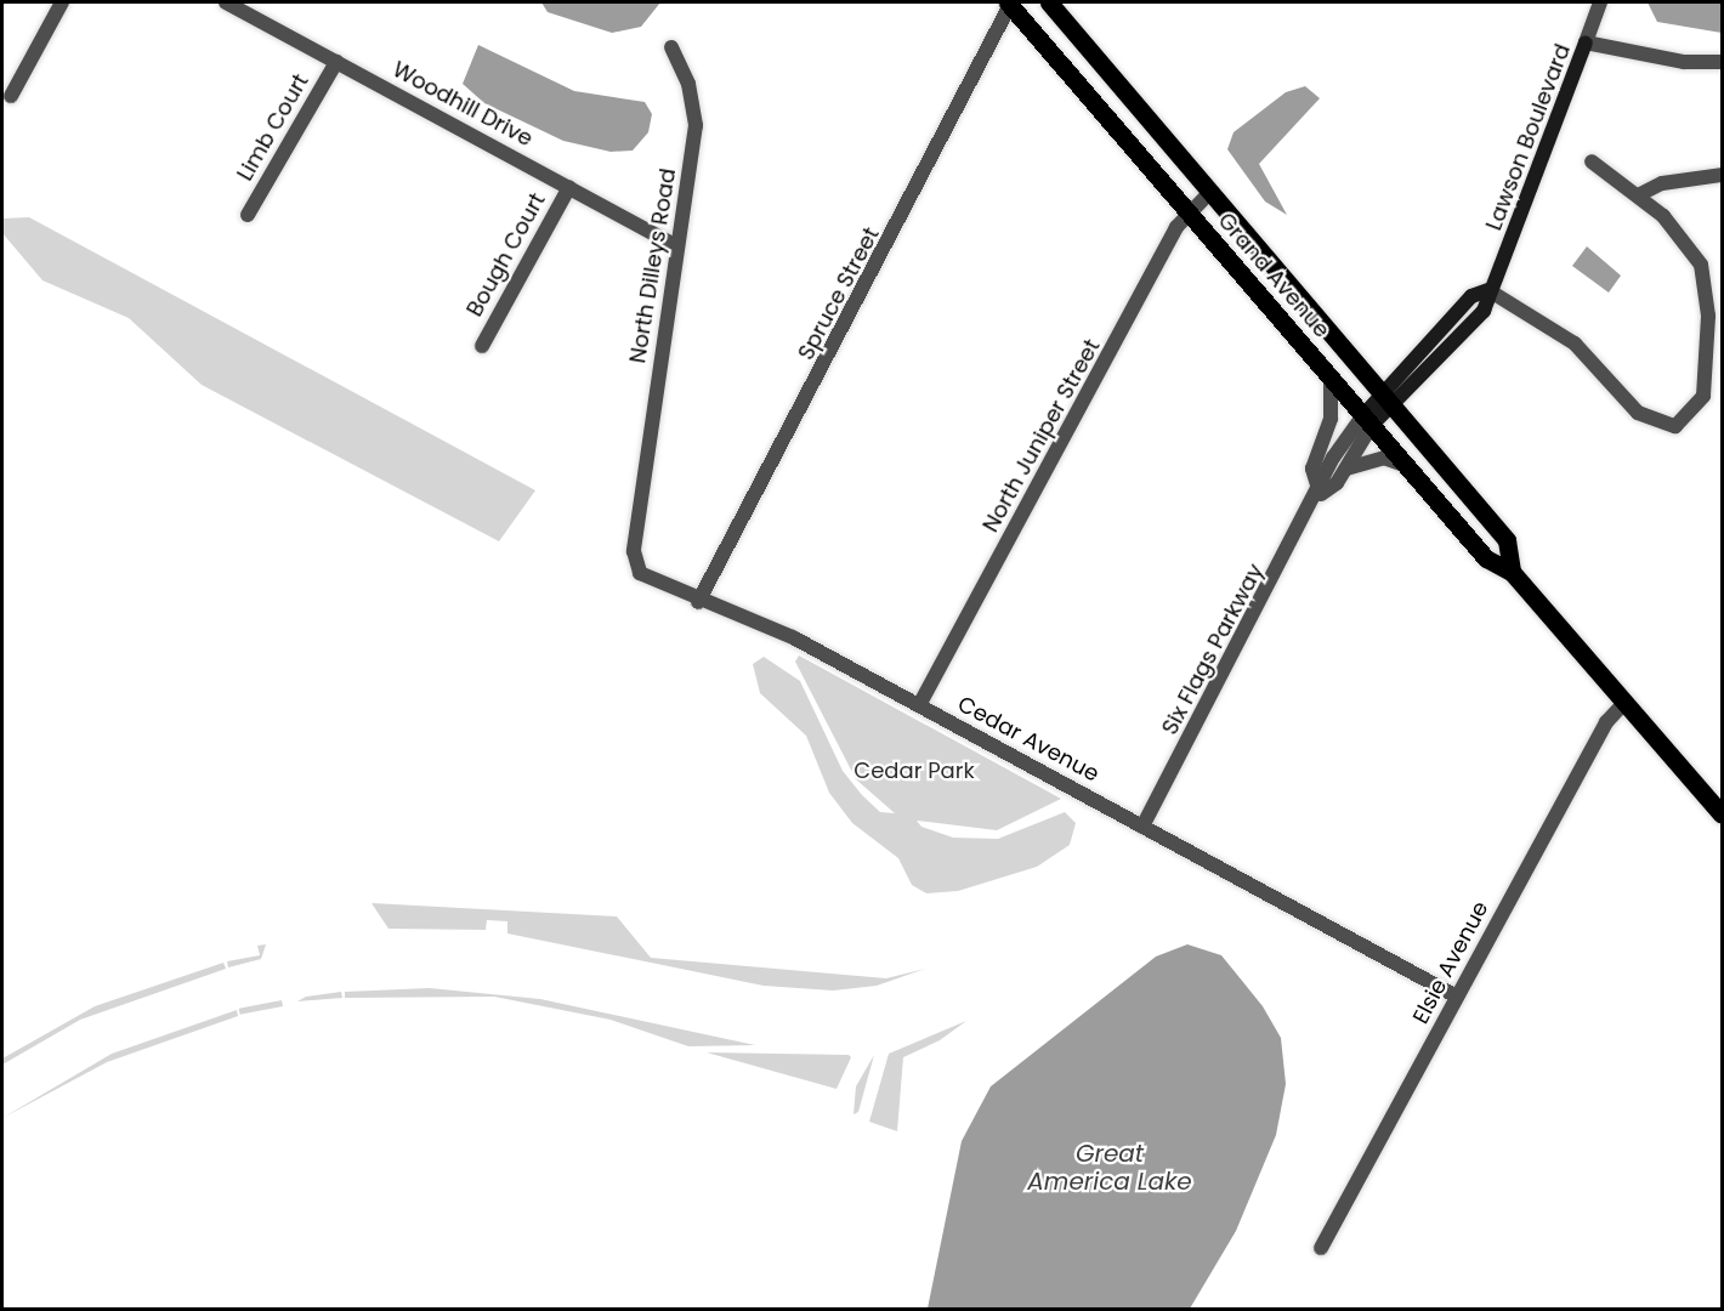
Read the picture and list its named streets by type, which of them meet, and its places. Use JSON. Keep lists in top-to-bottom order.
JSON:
{
  "streets": {
    "main road": ["Grand Avenue"],
    "street": [
      "Woodhill Drive",
      "Limb Court",
      "Lawson Boulevard",
      "Bough Court",
      "North Dilleys Road",
      "Spruce Street",
      "North Juniper Street",
      "Six Flags Parkway",
      "Cedar Avenue",
      "Elsie Avenue"
    ]
  },
  "crossings": [
    ["Woodhill Drive", "Limb Court"],
    ["Woodhill Drive", "Bough Court"],
    ["Woodhill Drive", "North Dilleys Road"],
    ["Lawson Boulevard", "Grand Avenue"],
    ["Lawson Boulevard", "Six Flags Parkway"],
    ["North Dilleys Road", "Cedar Avenue"],
    ["Grand Avenue", "Spruce Street"],
    ["Grand Avenue", "North Juniper Street"],
    ["Grand Avenue", "Six Flags Parkway"],
    ["Grand Avenue", "Elsie Avenue"],
    ["Spruce Street", "Cedar Avenue"],
    ["North Juniper Street", "Cedar Avenue"],
    ["Six Flags Parkway", "Cedar Avenue"],
    ["Cedar Avenue", "Elsie Avenue"]
  ],
  "water": ["Great America Lake"],
  "parks": ["Cedar Park"]
}
